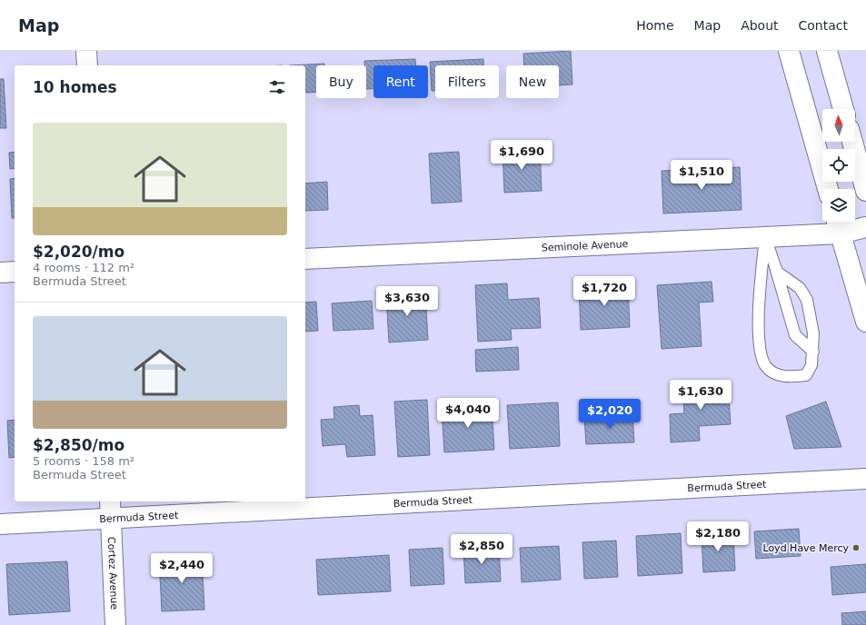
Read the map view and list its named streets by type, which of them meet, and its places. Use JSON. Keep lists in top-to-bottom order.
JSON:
{
  "streets": {
    "street": ["Seminole Avenue", "Bermuda Street", "Cortez Avenue"]
  },
  "crossings": [
    ["Bermuda Street", "Cortez Avenue"]
  ],
  "places": ["Loyd Have Mercy"],
  "north": "top",
  "page": {
    "header": "Map",
    "nav": [
      "Home",
      "Map",
      "About",
      "Contact"
    ],
    "chip": [
      "Buy",
      "Rent",
      "Filters",
      "New"
    ],
    "heading": "10 homes",
    "list": [
      {
        "name": "$2,020/mo",
        "note": "4 rooms · 112 m² · Bermuda Street"
      },
      {
        "name": "$2,850/mo",
        "note": "5 rooms · 158 m² · Bermuda Street"
      }
    ],
    "price": [
      "$1,690",
      "$1,510",
      "$1,720",
      "$3,630",
      "$1,630",
      "$4,040",
      "$2,020",
      "$2,180",
      "$2,850",
      "$2,440"
    ]
  }
}
